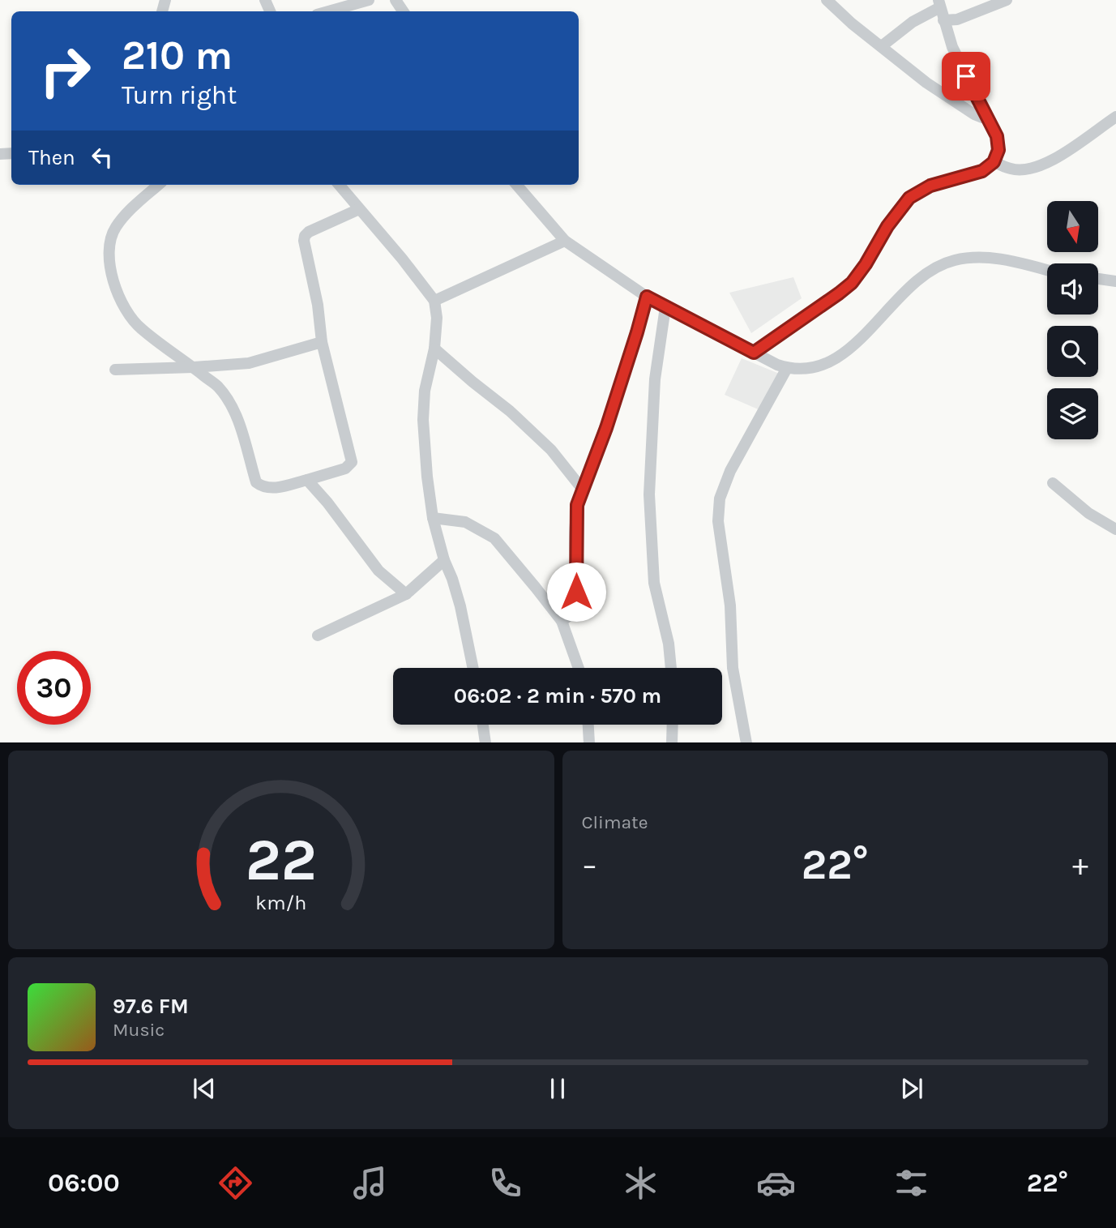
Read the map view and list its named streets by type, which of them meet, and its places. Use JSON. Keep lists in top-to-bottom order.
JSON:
{
  "north": "bottom",
  "page": {
    "turn": ["210 m", "Turn right"],
    "then": "Then",
    "limit": "30",
    "trip": "06:02 · 2 min · 570 m",
    "tile": "Climate",
    "heat": ["−", "22°", "+"],
    "song": ["97.6 FM", "Music"],
    "tabs": ["06:00", "22°"],
    "gauge": ["22", "km/h"]
  }
}
